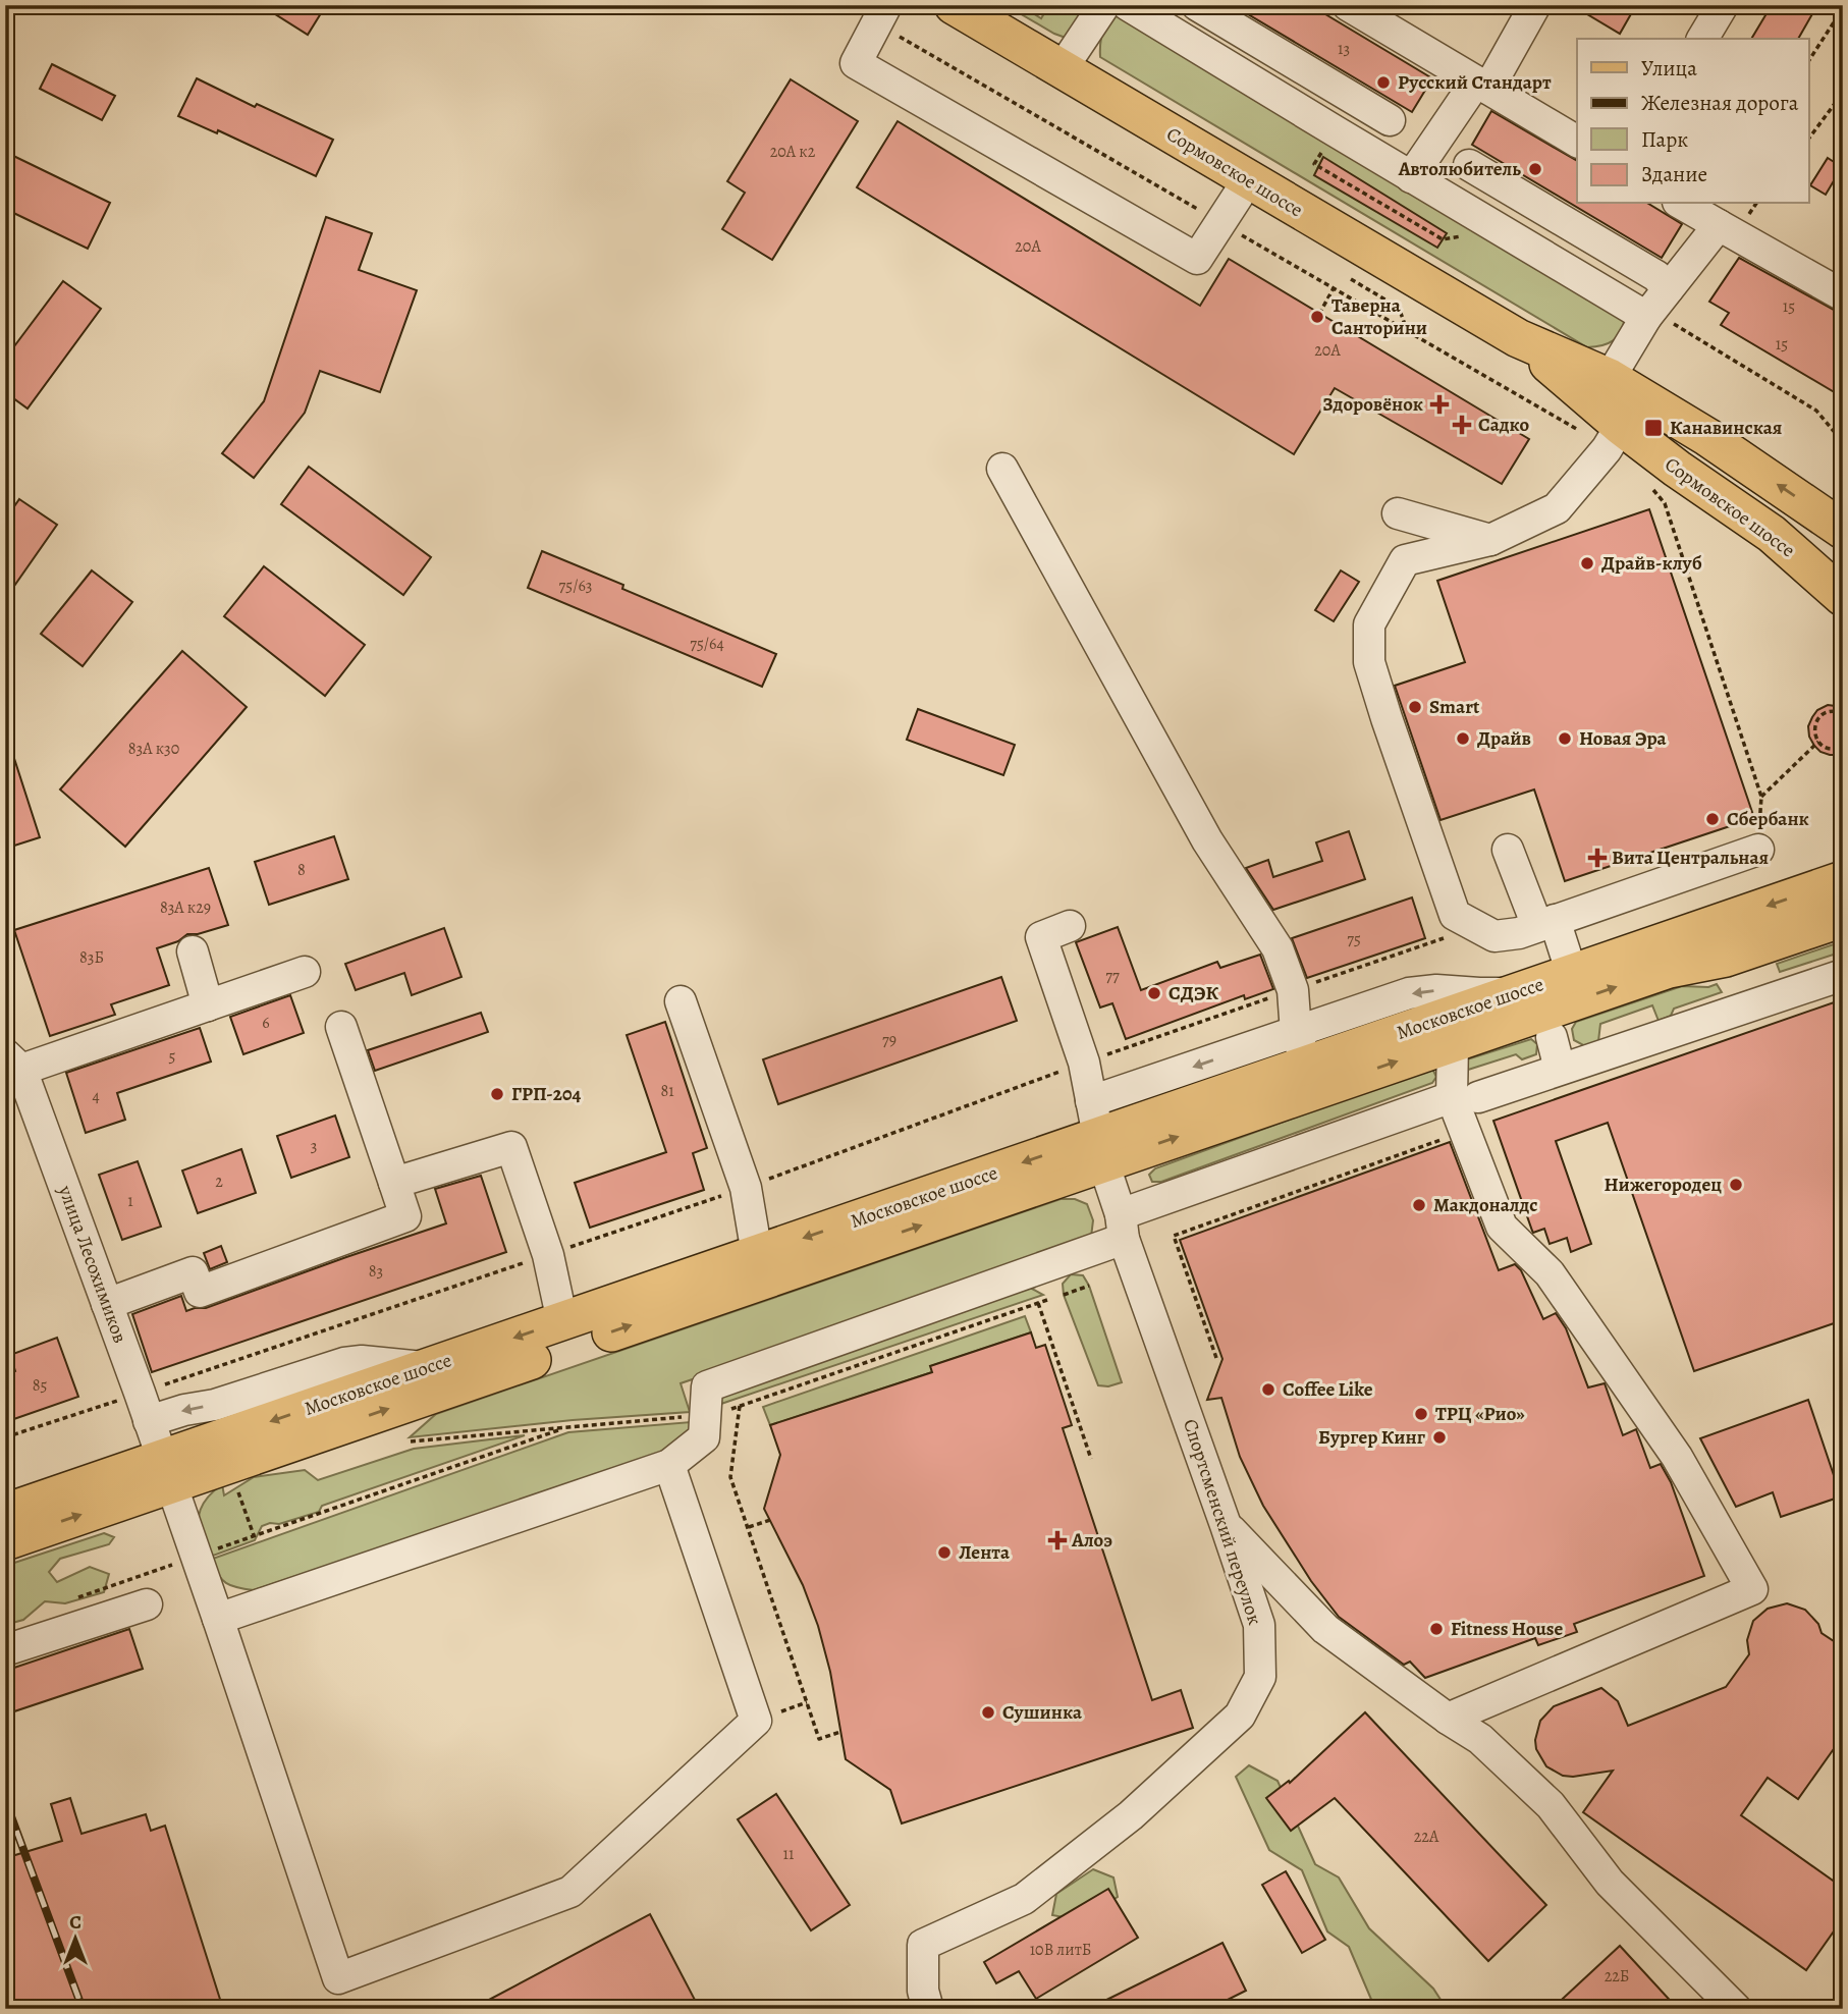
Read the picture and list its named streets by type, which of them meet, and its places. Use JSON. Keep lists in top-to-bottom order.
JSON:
{
  "streets": {
    "main road": ["Сормовское шоссе", "Московское шоссе"],
    "street": ["улица Лесохимиков", "Спортсменский переулок"]
  },
  "crossings": [
    ["Московское шоссе", "улица Лесохимиков"],
    ["Московское шоссе", "Спортсменский переулок"]
  ],
  "places": {
    "other": [
      "Русский Стандарт",
      "Автолюбитель",
      "Таверна Санторини",
      "Драйв-клуб",
      "Smart",
      "Драйв",
      "Новая Эра",
      "Сбербанк",
      "СДЭК",
      "ГРП-204",
      "Нижегородец",
      "Макдоналдс",
      "Coffee Like",
      "ТРЦ «Рио»",
      "Бургер Кинг",
      "Лента",
      "Fitness House",
      "Сушинка"
    ],
    "health": [
      "Здоровёнок",
      "Садко",
      "Вита Центральная",
      "Алоэ"
    ],
    "transit": ["Канавинская"]
  },
  "house_numbers": [
    "13",
    "20А к2",
    "20А",
    "15",
    "15",
    "20А",
    "75/63",
    "75/64",
    "83А к30",
    "8",
    "83А к29",
    "75",
    "83Б",
    "77",
    "6",
    "79",
    "5",
    "81",
    "4",
    "3",
    "2",
    "1",
    "83",
    "85",
    "22А",
    "11",
    "10В литБ",
    "22Б"
  ],
  "legend": [
    "Улица",
    "Железная дорога",
    "Парк",
    "Здание"
  ],
  "north": "top"
}
